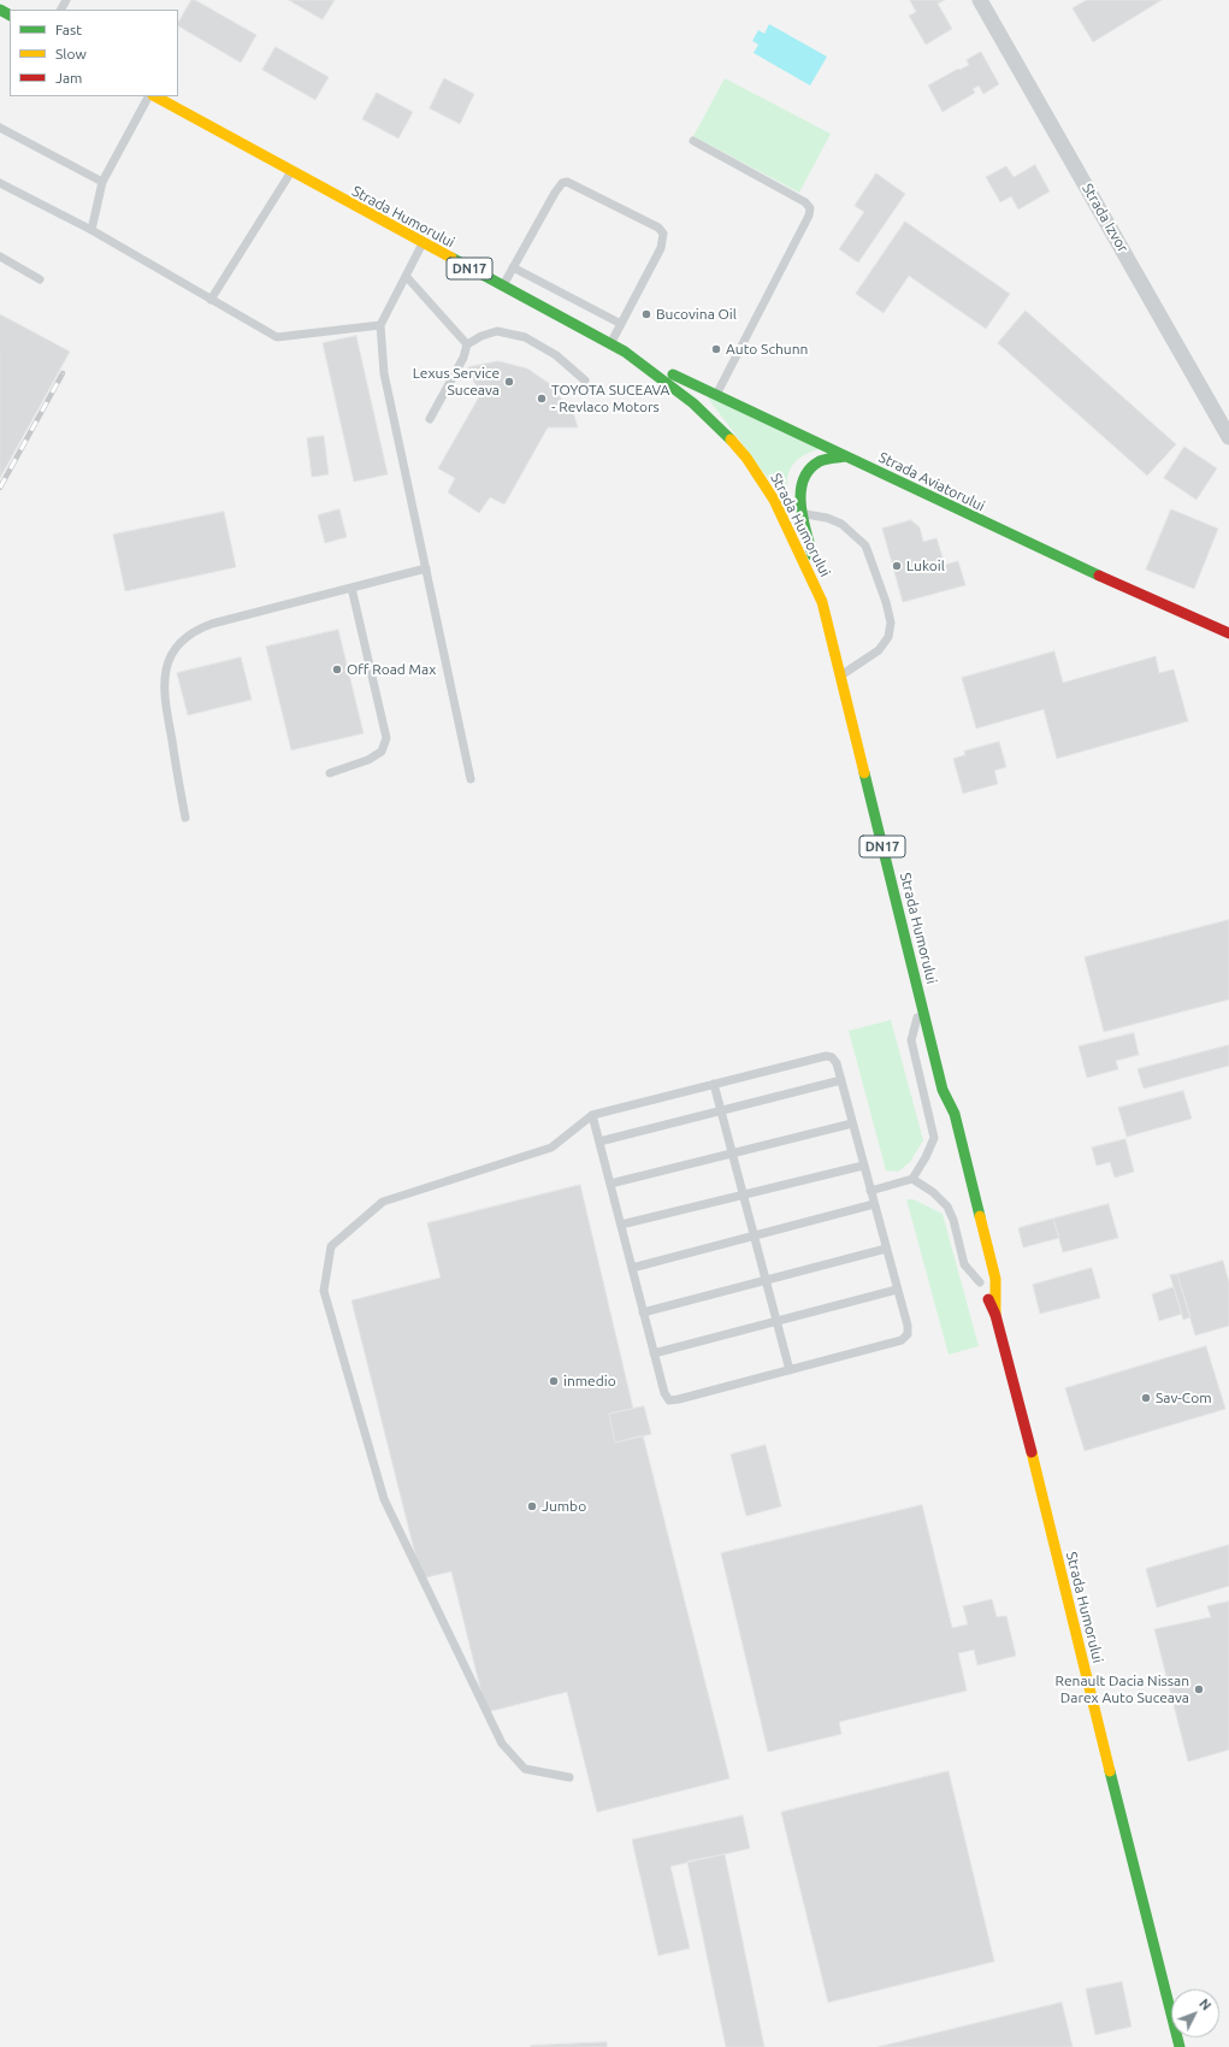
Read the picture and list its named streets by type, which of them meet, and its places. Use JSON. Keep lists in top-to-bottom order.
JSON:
{
  "streets": {
    "main road": ["Strada Humorului", "DN17", "Strada Aviatorului"],
    "street": ["Strada Izvor"]
  },
  "crossings": [
    ["Strada Humorului", "Strada Aviatorului"]
  ],
  "places": [
    "Bucovina Oil",
    "Auto Schunn",
    "Lexus Service Suceava",
    "TOYOTA SUCEAVA - Revlaco Motors",
    "Lukoil",
    "Off Road Max",
    "inmedio",
    "Sav-Com",
    "Jumbo",
    "Renault Dacia Nissan Darex Auto Suceava"
  ],
  "legend": ["Fast", "Slow", "Jam"],
  "north": "top right"
}
